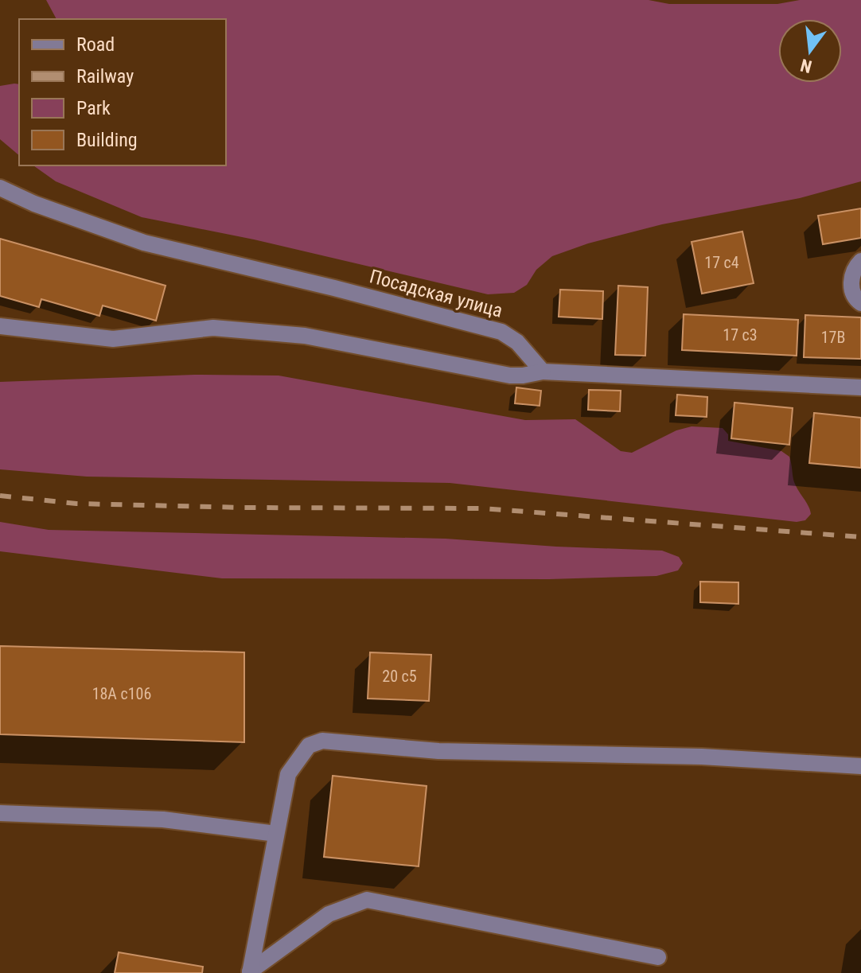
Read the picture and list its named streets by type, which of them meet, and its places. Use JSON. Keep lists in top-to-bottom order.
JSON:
{
  "streets": {
    "lane": ["Посадская улица"]
  },
  "house_numbers": [
    "17 с4",
    "17 с3",
    "17В",
    "20 с5",
    "18А с106"
  ],
  "legend": [
    "Road",
    "Railway",
    "Park",
    "Building"
  ],
  "north": "bottom"
}
